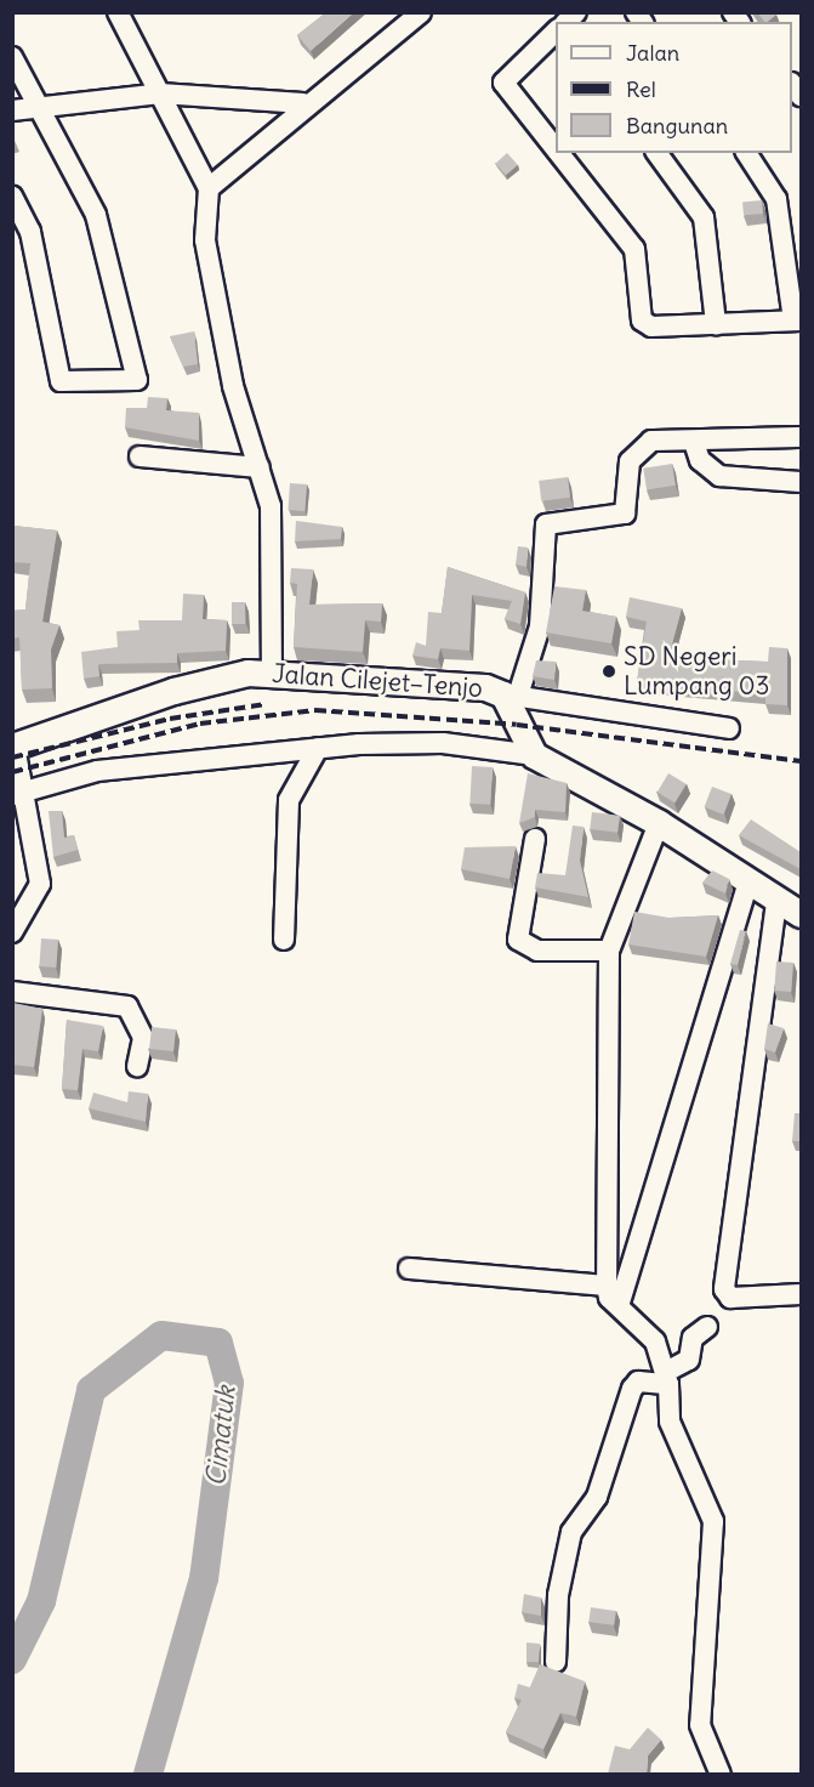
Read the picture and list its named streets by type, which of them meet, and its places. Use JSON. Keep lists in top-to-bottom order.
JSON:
{
  "streets": {
    "main road": ["Jalan Cilejet–Tenjo"]
  },
  "water": ["Cimatuk"],
  "places": ["SD Negeri Lumpang 03"],
  "legend": ["Jalan", "Rel", "Bangunan"]
}
